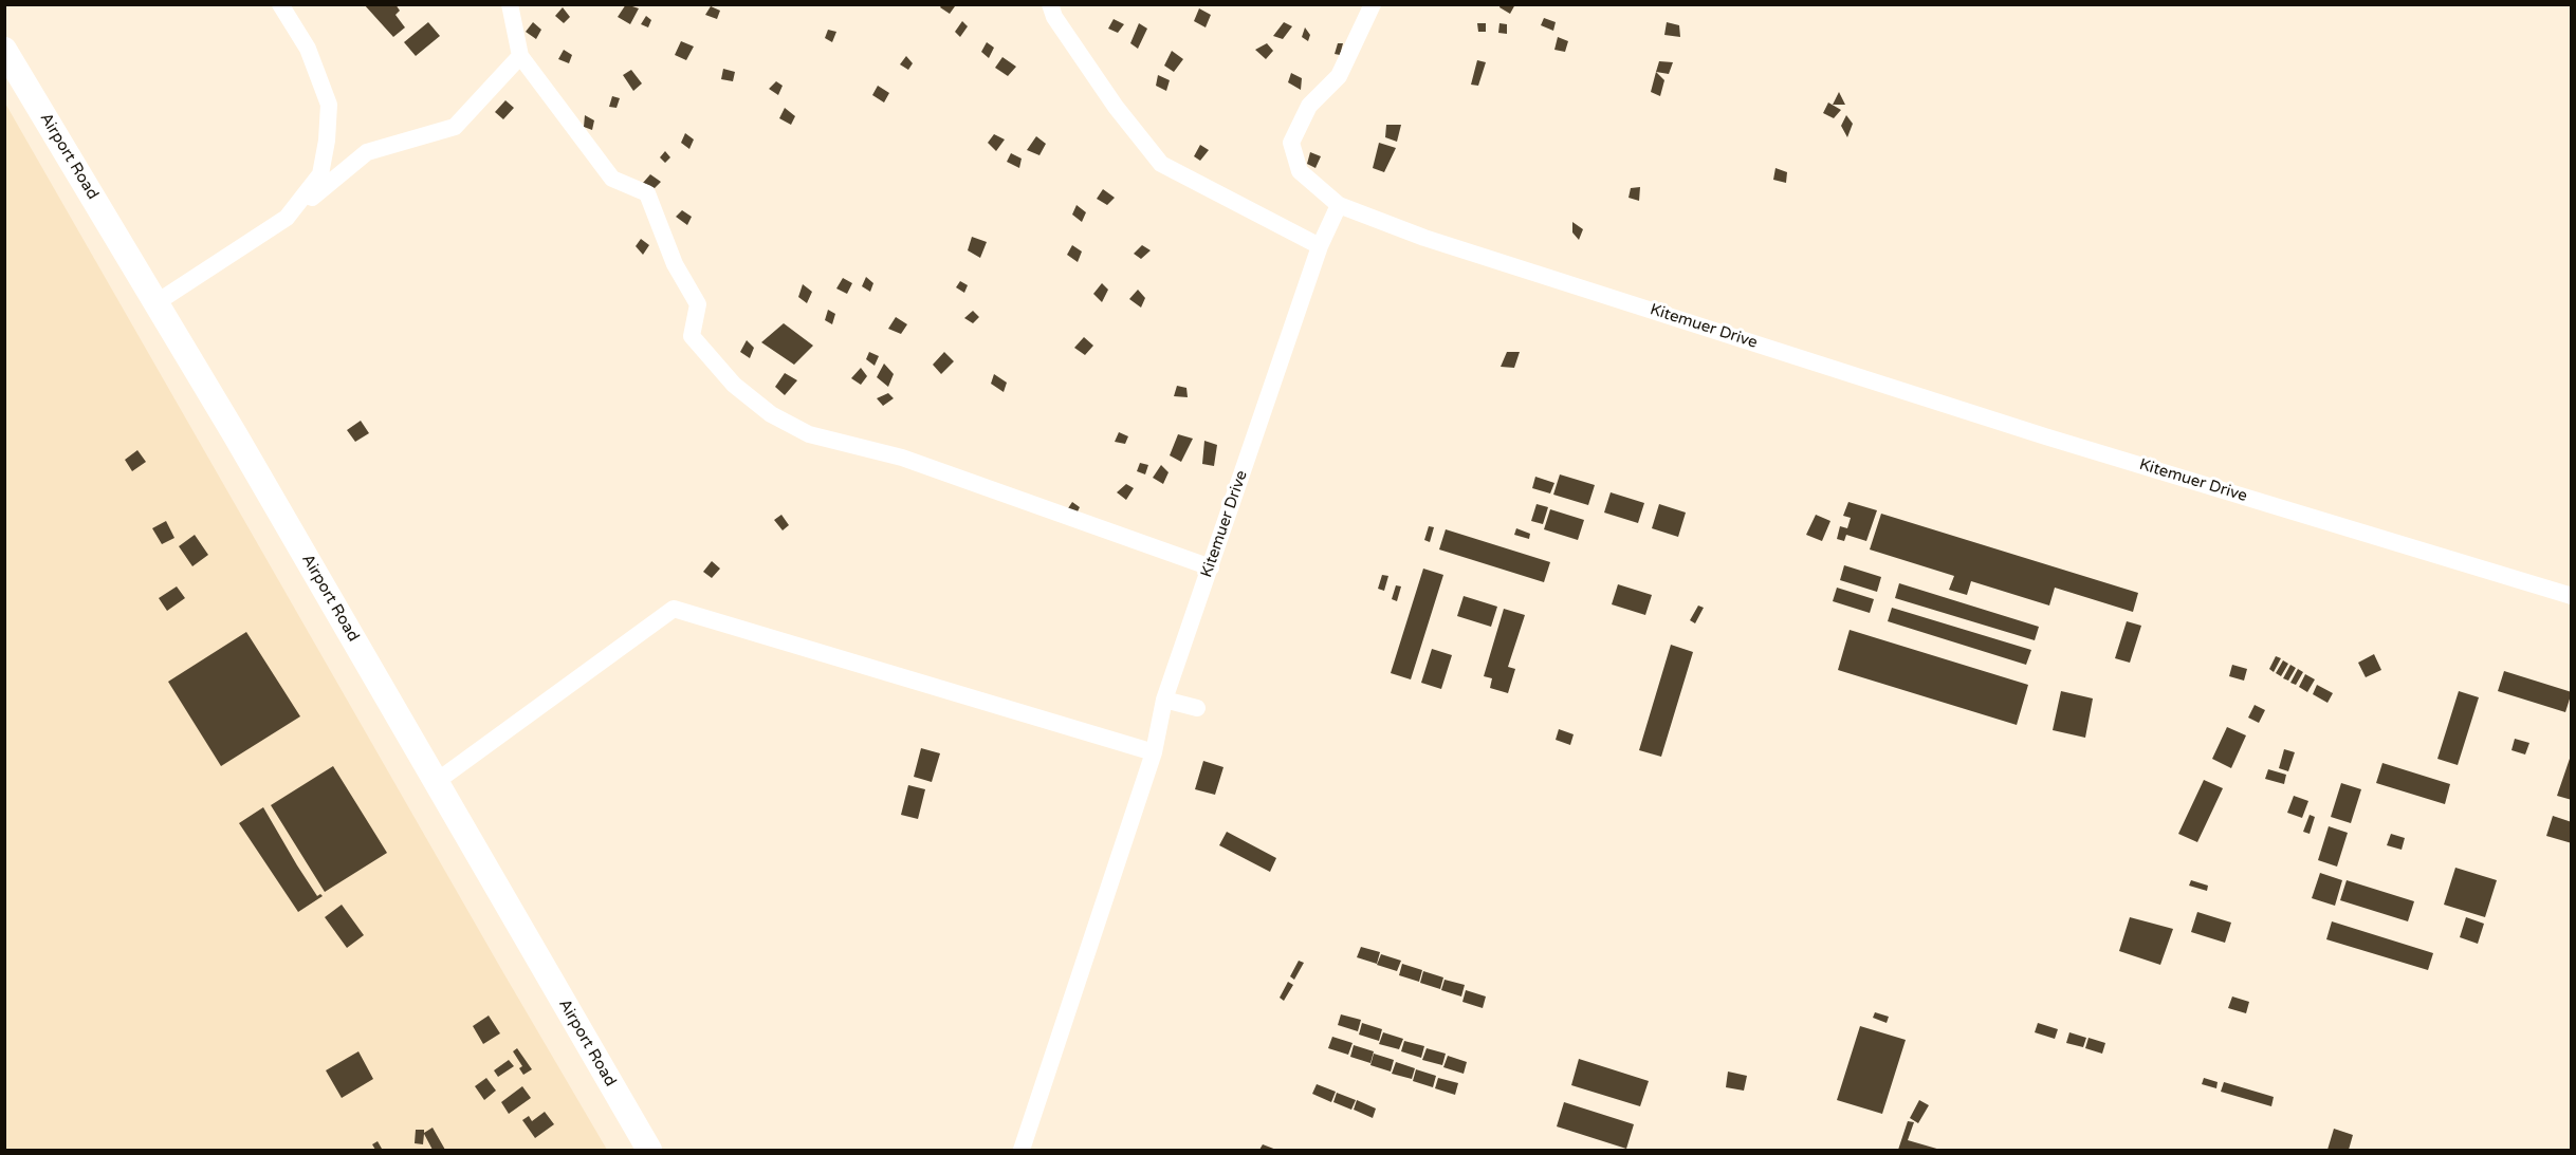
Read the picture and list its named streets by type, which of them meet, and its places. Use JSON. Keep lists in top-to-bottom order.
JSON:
{
  "streets": {
    "street": ["Airport Road", "Kitemuer Drive"]
  }
}
